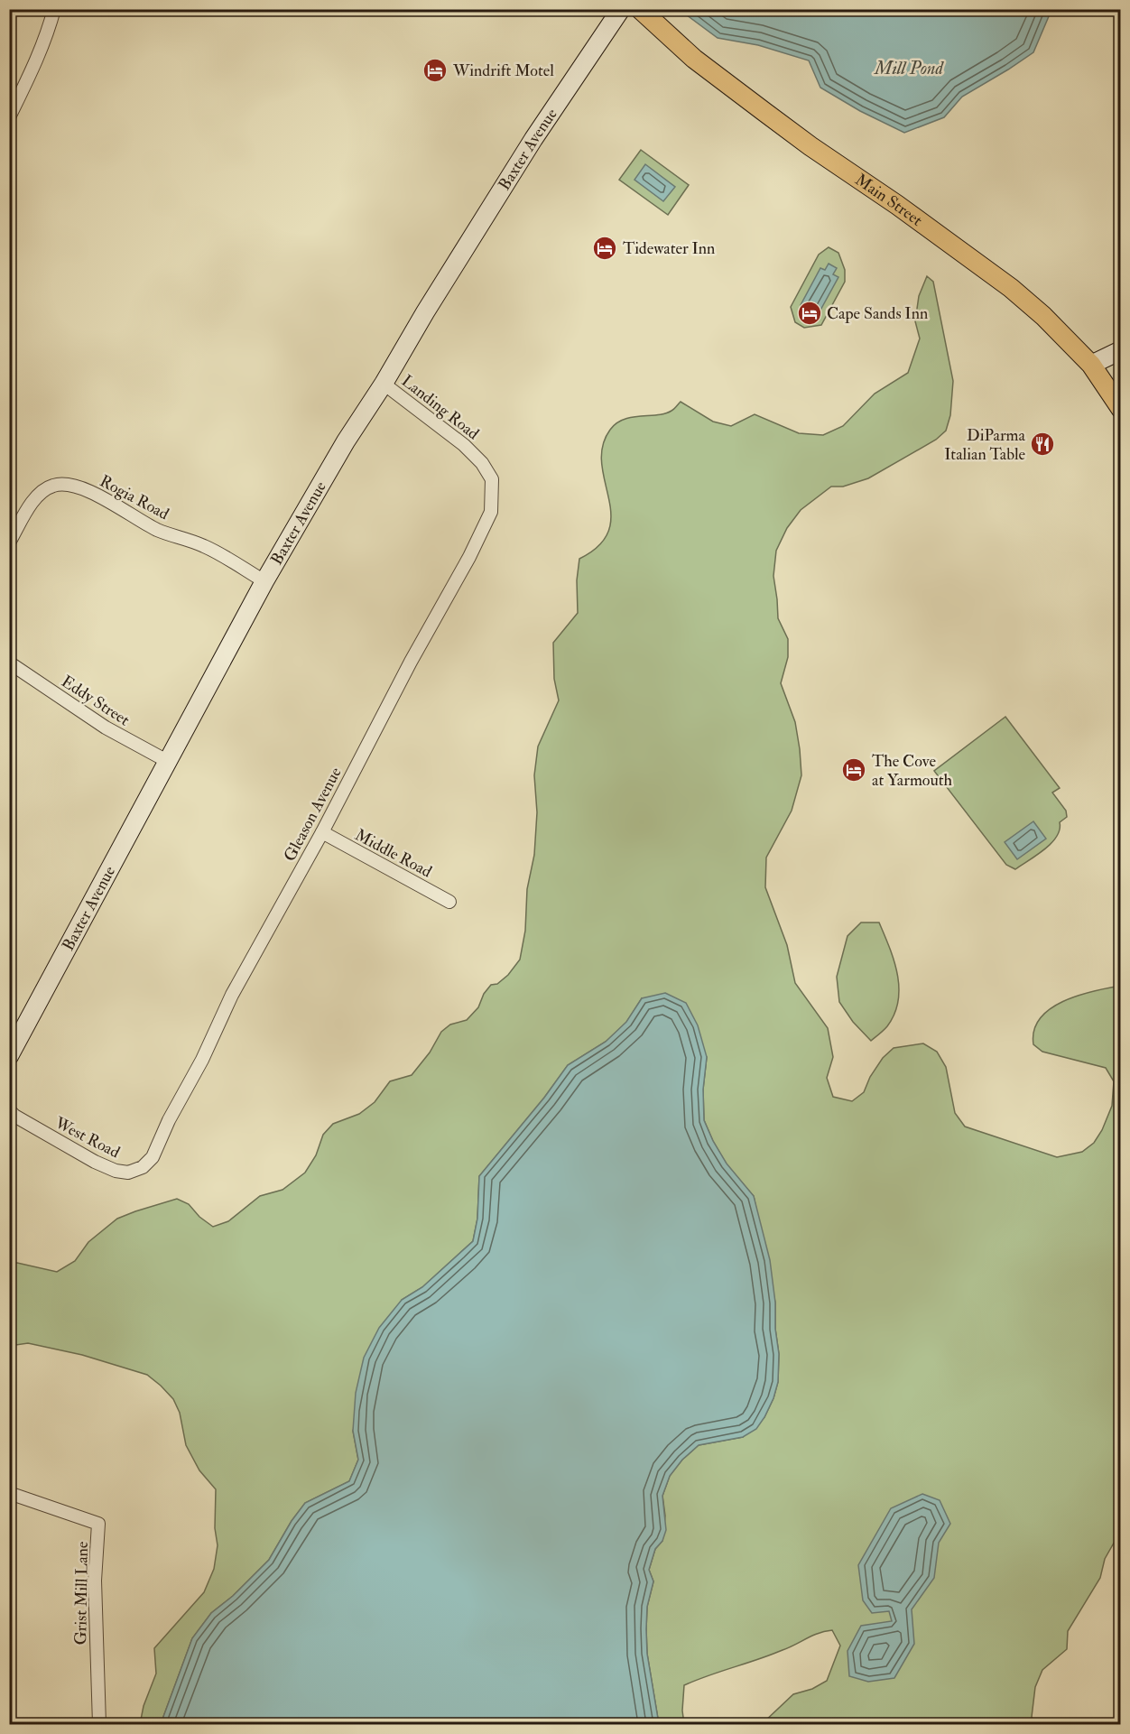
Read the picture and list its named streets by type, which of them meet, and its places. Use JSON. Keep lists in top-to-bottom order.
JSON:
{
  "streets": {
    "main road": ["Main Street"],
    "street": [
      "Baxter Avenue",
      "Landing Road",
      "Rogia Road",
      "Eddy Street",
      "Gleason Avenue",
      "Middle Road",
      "West Road",
      "Grist Mill Lane"
    ]
  },
  "crossings": [
    ["Baxter Avenue", "Landing Road"],
    ["Baxter Avenue", "Rogia Road"],
    ["Baxter Avenue", "Eddy Street"],
    ["Landing Road", "Gleason Avenue"],
    ["Gleason Avenue", "Middle Road"],
    ["Gleason Avenue", "West Road"]
  ],
  "water": ["Mill Pond"],
  "places": {
    "hotel": [
      "Windrift Motel",
      "Tidewater Inn",
      "Cape Sands Inn",
      "The Cove at Yarmouth"
    ],
    "restaurant": ["DiParma Italian Table"]
  }
}
